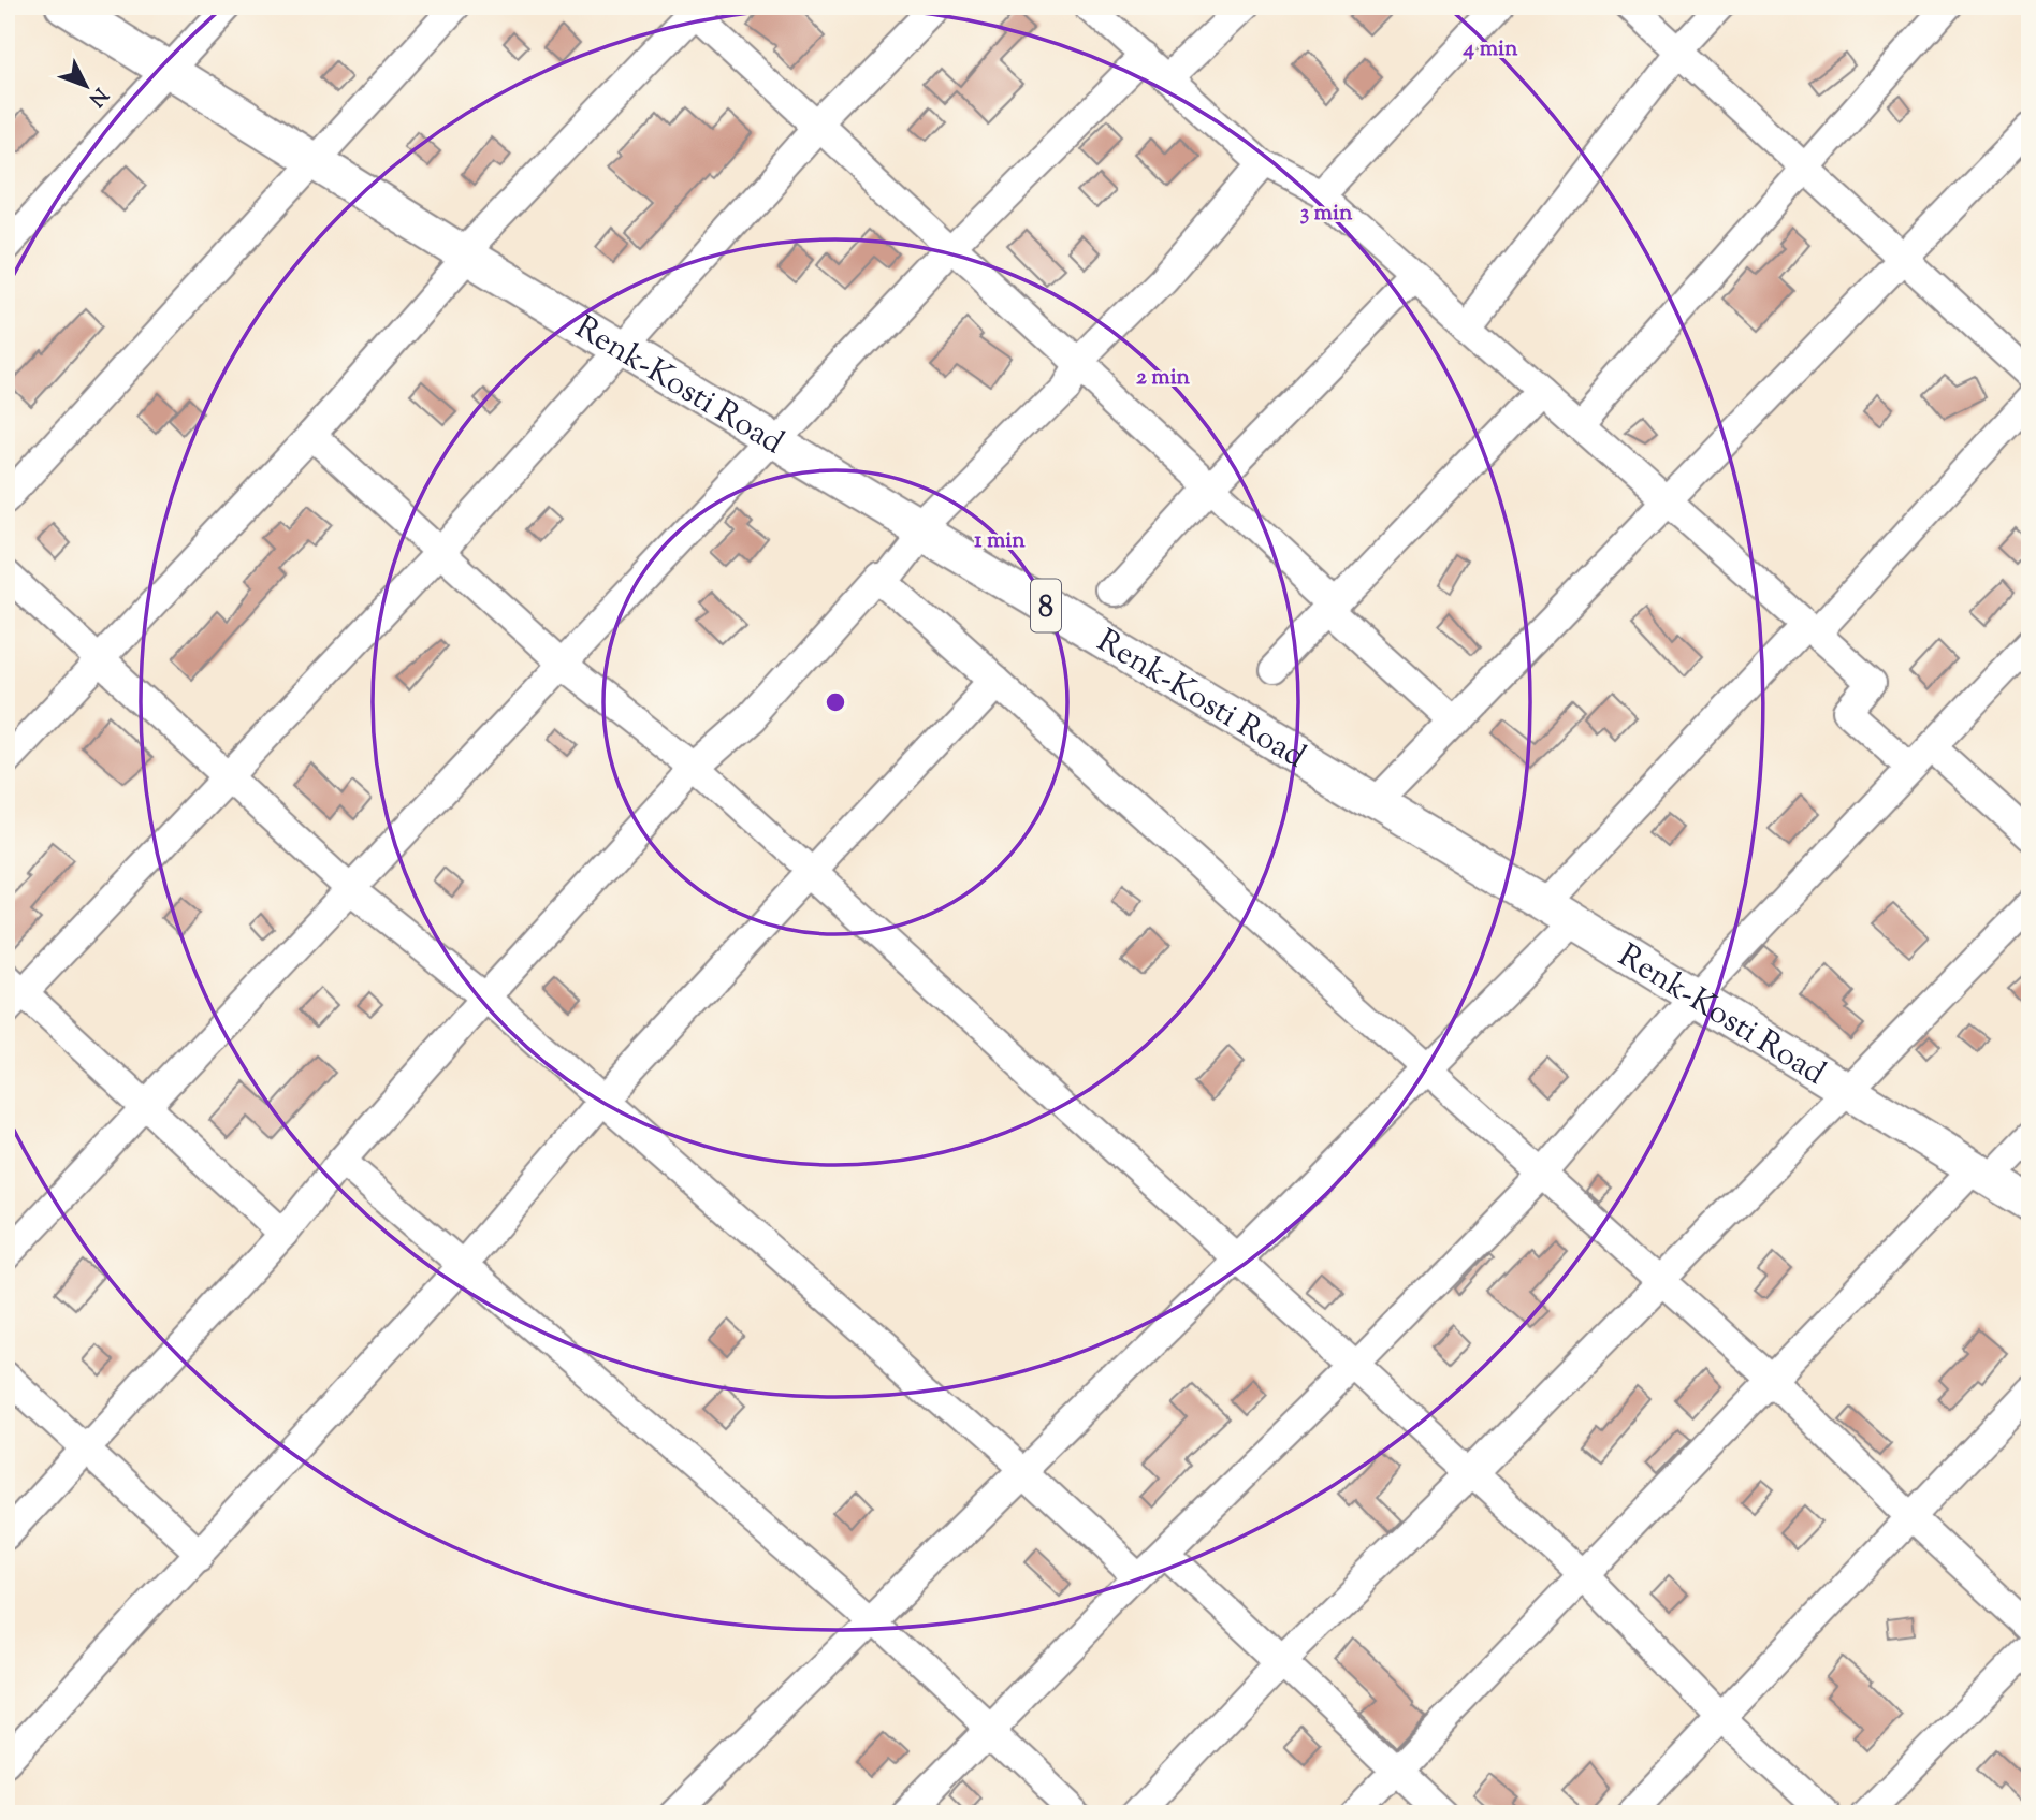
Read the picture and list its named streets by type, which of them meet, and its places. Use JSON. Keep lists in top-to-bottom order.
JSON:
{
  "streets": {
    "main road": ["Renk-Kosti Road", "8"]
  },
  "north": "bottom right",
  "rings": [
    "4 min",
    "3 min",
    "2 min",
    "1 min"
  ]
}
